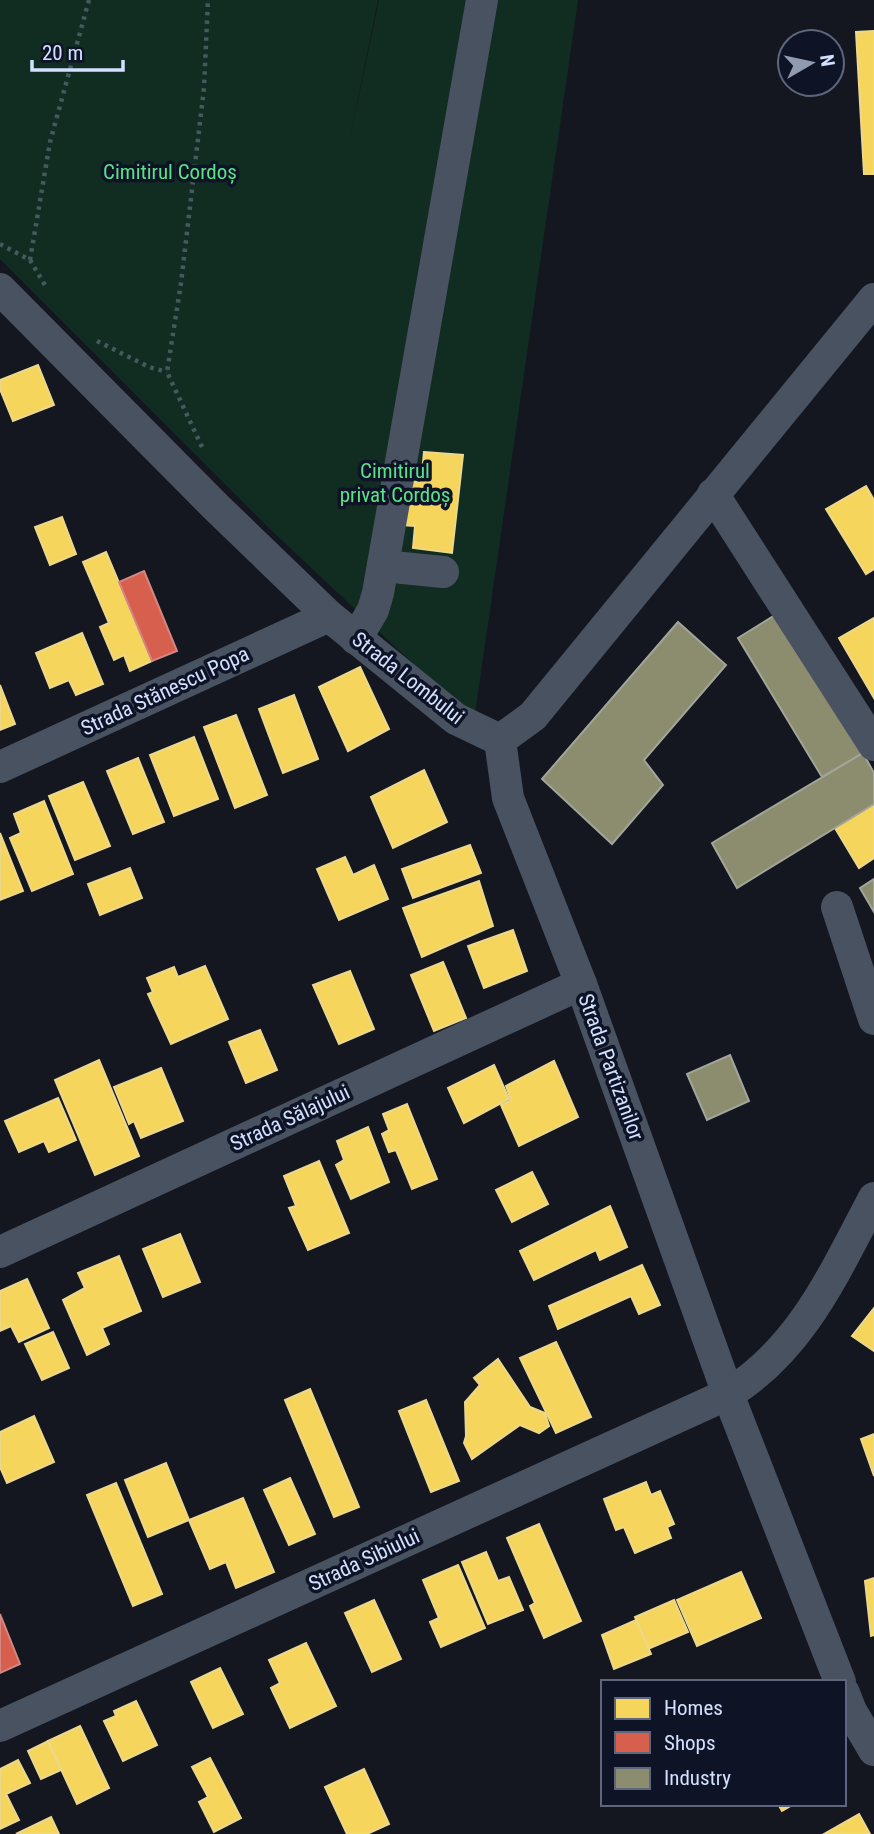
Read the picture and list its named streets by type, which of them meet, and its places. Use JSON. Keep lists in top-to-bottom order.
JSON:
{
  "streets": {
    "street": [
      "Strada Lombului",
      "Strada Stănescu Popa",
      "Strada Partizanilor",
      "Strada Sălajului",
      "Strada Sibiului"
    ]
  },
  "crossings": [
    ["Strada Lombului", "Strada Stănescu Popa"],
    ["Strada Lombului", "Strada Partizanilor"],
    ["Strada Partizanilor", "Strada Sălajului"],
    ["Strada Partizanilor", "Strada Sibiului"]
  ],
  "parks": ["Cimitirul Cordoș", "Cimitirul privat Cordoș"],
  "legend": ["Homes", "Shops", "Industry"],
  "scale_bar": "20 m",
  "north": "right"
}
